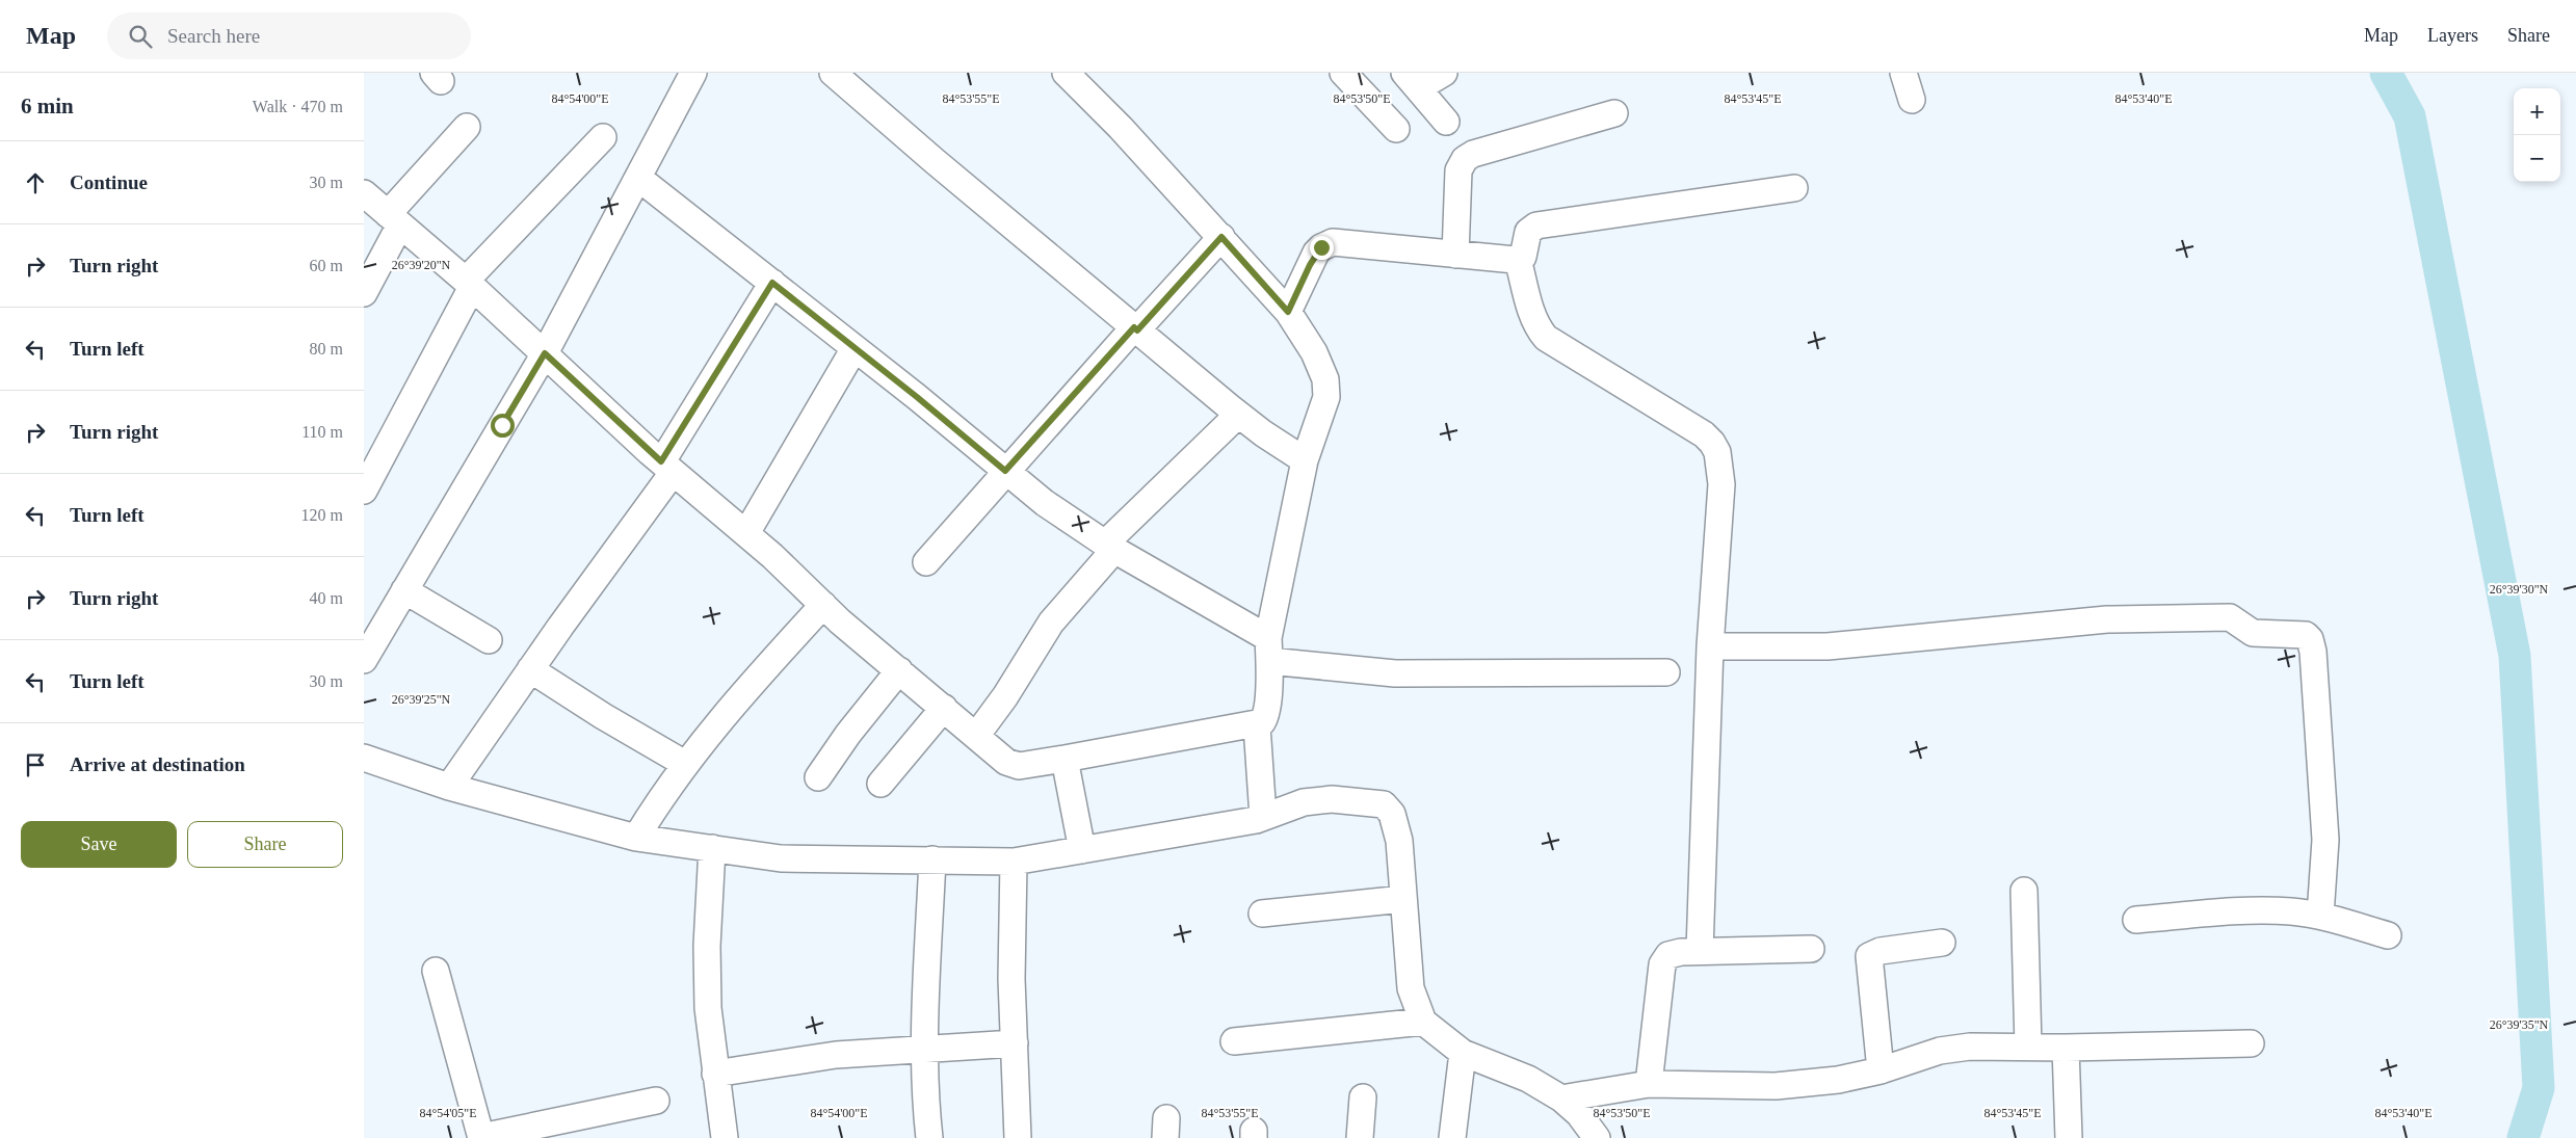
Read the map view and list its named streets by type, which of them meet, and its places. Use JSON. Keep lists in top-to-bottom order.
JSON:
{
  "page": {
    "header": "Map",
    "search": "Search here",
    "nav": ["Map", "Layers", "Share"],
    "heading": ["6 min", "Walk · 470 m"],
    "map_buttons": ["+", "−"],
    "list": [
      ["Continue", "30 m"],
      ["Turn right", "60 m"],
      ["Turn left", "80 m"],
      ["Turn right", "110 m"],
      ["Turn left", "120 m"],
      ["Turn right", "40 m"],
      ["Turn left", "30 m"],
      "Arrive at destination"
    ],
    "buttons": ["Save", "Share"]
  },
  "coordinates": [
    "84°54'00\"E",
    "84°53'55\"E",
    "84°53'50\"E",
    "84°53'45\"E",
    "84°53'40\"E",
    "26°39'20\"N",
    "26°39'30\"N",
    "26°39'25\"N",
    "26°39'35\"N",
    "84°54'05\"E"
  ]
}
